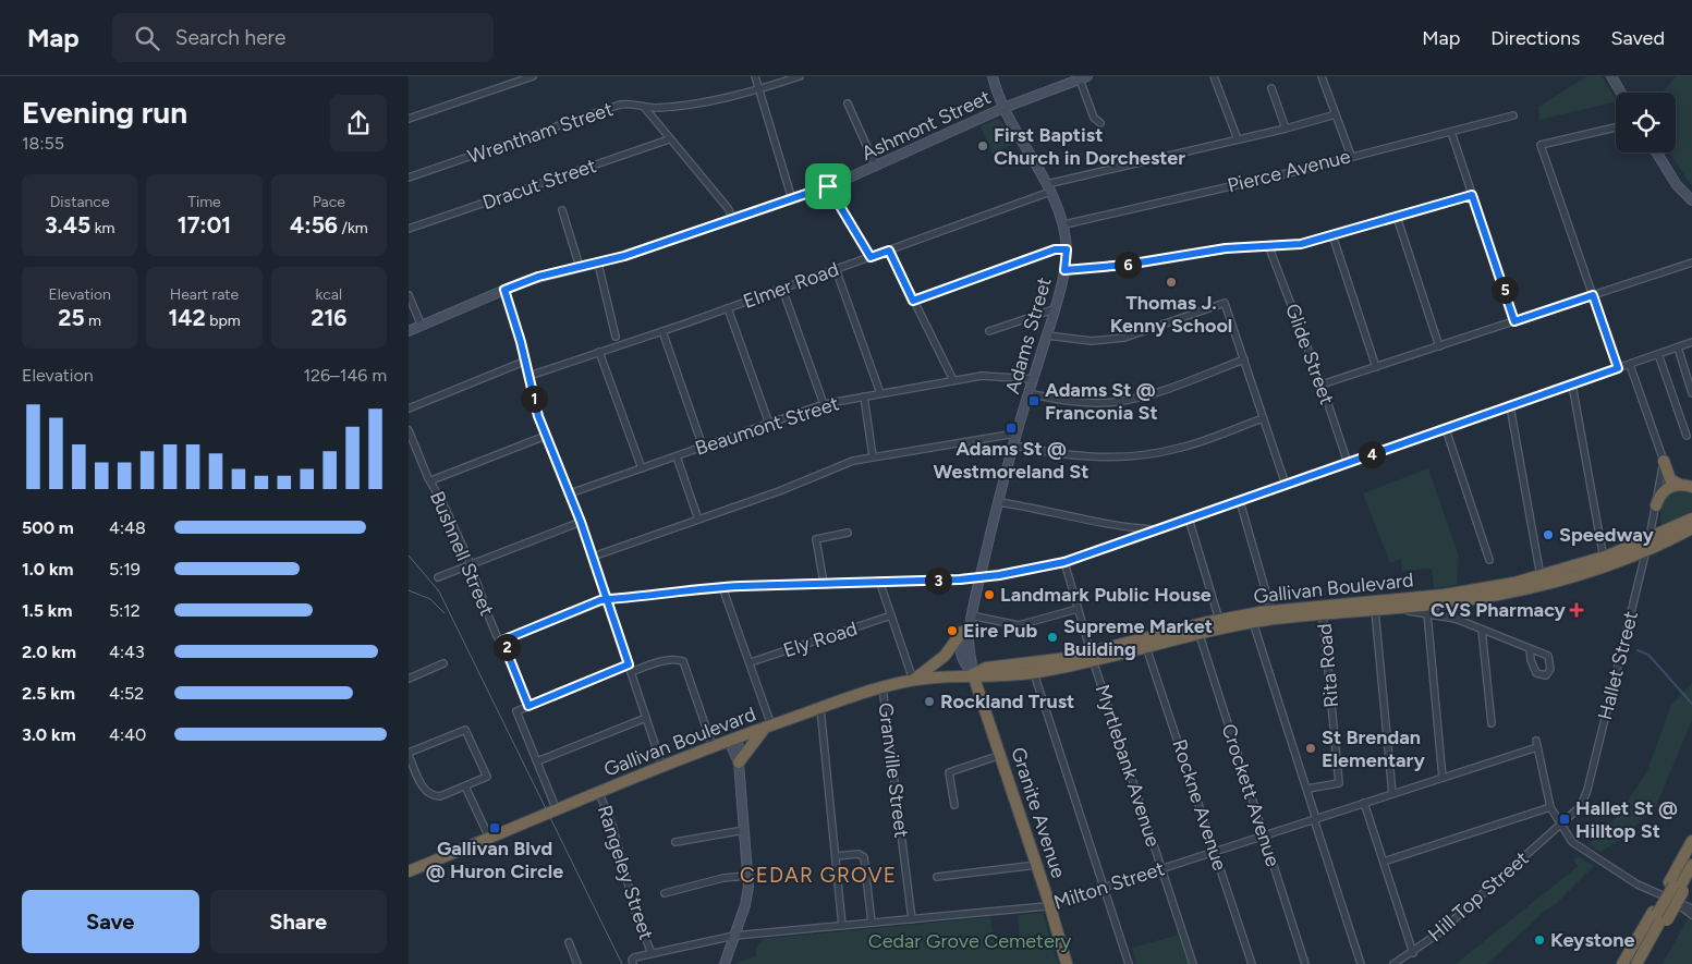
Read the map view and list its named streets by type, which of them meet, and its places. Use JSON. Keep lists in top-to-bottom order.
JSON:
{
  "streets": {
    "highway": ["Gallivan Boulevard", "Granite Avenue"],
    "main road": ["Ashmont Street", "Adams Street"],
    "street": [
      "Wrentham Street",
      "Pierce Avenue",
      "Dracut Street",
      "Elmer Road",
      "Glide Street",
      "Beaumont Street",
      "Bushnell Street",
      "Ely Road",
      "Rita Road",
      "Hallet Street",
      "Myrtlebank Avenue",
      "Granville Street",
      "Crockett Avenue",
      "Rockne Avenue",
      "Rangeley Street",
      "Milton Street",
      "Hill Top Street"
    ]
  },
  "crossings": [
    ["Ashmont Street", "Adams Street"],
    ["Pierce Avenue", "Adams Street"],
    ["Elmer Road", "Adams Street"],
    ["Adams Street", "Beaumont Street"],
    ["Adams Street", "Gallivan Boulevard"],
    ["Adams Street", "Granite Avenue"],
    ["Gallivan Boulevard", "Rita Road"],
    ["Gallivan Boulevard", "Hallet Street"],
    ["Gallivan Boulevard", "Myrtlebank Avenue"],
    ["Gallivan Boulevard", "Granville Street"],
    ["Gallivan Boulevard", "Crockett Avenue"],
    ["Gallivan Boulevard", "Rockne Avenue"],
    ["Gallivan Boulevard", "Granite Avenue"],
    ["Gallivan Boulevard", "Rangeley Street"],
    ["Hallet Street", "Hill Top Street"],
    ["Myrtlebank Avenue", "Milton Street"],
    ["Granville Street", "Milton Street"],
    ["Crockett Avenue", "Milton Street"],
    ["Rockne Avenue", "Milton Street"],
    ["Granite Avenue", "Milton Street"],
    ["Rangeley Street", "Milton Street"]
  ],
  "districts": ["CEDAR GROVE"],
  "parks": ["Cedar Grove Cemetery"],
  "places": {
    "other": [
      "First Baptist Church in Dorchester",
      "Thomas J. Kenny School",
      "Speedway",
      "Landmark Public House",
      "Eire Pub",
      "Supreme Market Building",
      "Rockland Trust",
      "St Brendan Elementary",
      "Keystone"
    ],
    "transit": [
      "Adams St @ Franconia St",
      "Adams St @ Westmoreland St",
      "Hallet St @ Hilltop St",
      "Gallivan Blvd @ Huron Circle"
    ],
    "health": ["CVS Pharmacy"]
  },
  "page": {
    "header": "Map",
    "search": "Search here",
    "nav": ["Map", "Directions", "Saved"],
    "heading": ["Evening run", "18:55"],
    "stats": [
      ["Distance", "3.45 km"],
      ["Time", "17:01"],
      ["Pace", "4:56 /km"],
      ["Elevation", "25 m"],
      ["Heart rate", "142 bpm"],
      ["kcal", "216"]
    ],
    "pins": [
      "6",
      "5",
      "1",
      "4",
      "3",
      "2"
    ],
    "chart": ["Elevation", "126–146 m"],
    "list": [
      {
        "name": "500 m",
        "note": "4:48"
      },
      {
        "name": "1.0 km",
        "note": "5:19"
      },
      {
        "name": "1.5 km",
        "note": "5:12"
      },
      {
        "name": "2.0 km",
        "note": "4:43"
      },
      {
        "name": "2.5 km",
        "note": "4:52"
      },
      {
        "name": "3.0 km",
        "note": "4:40"
      }
    ],
    "buttons": ["Save", "Share"]
  }
}
